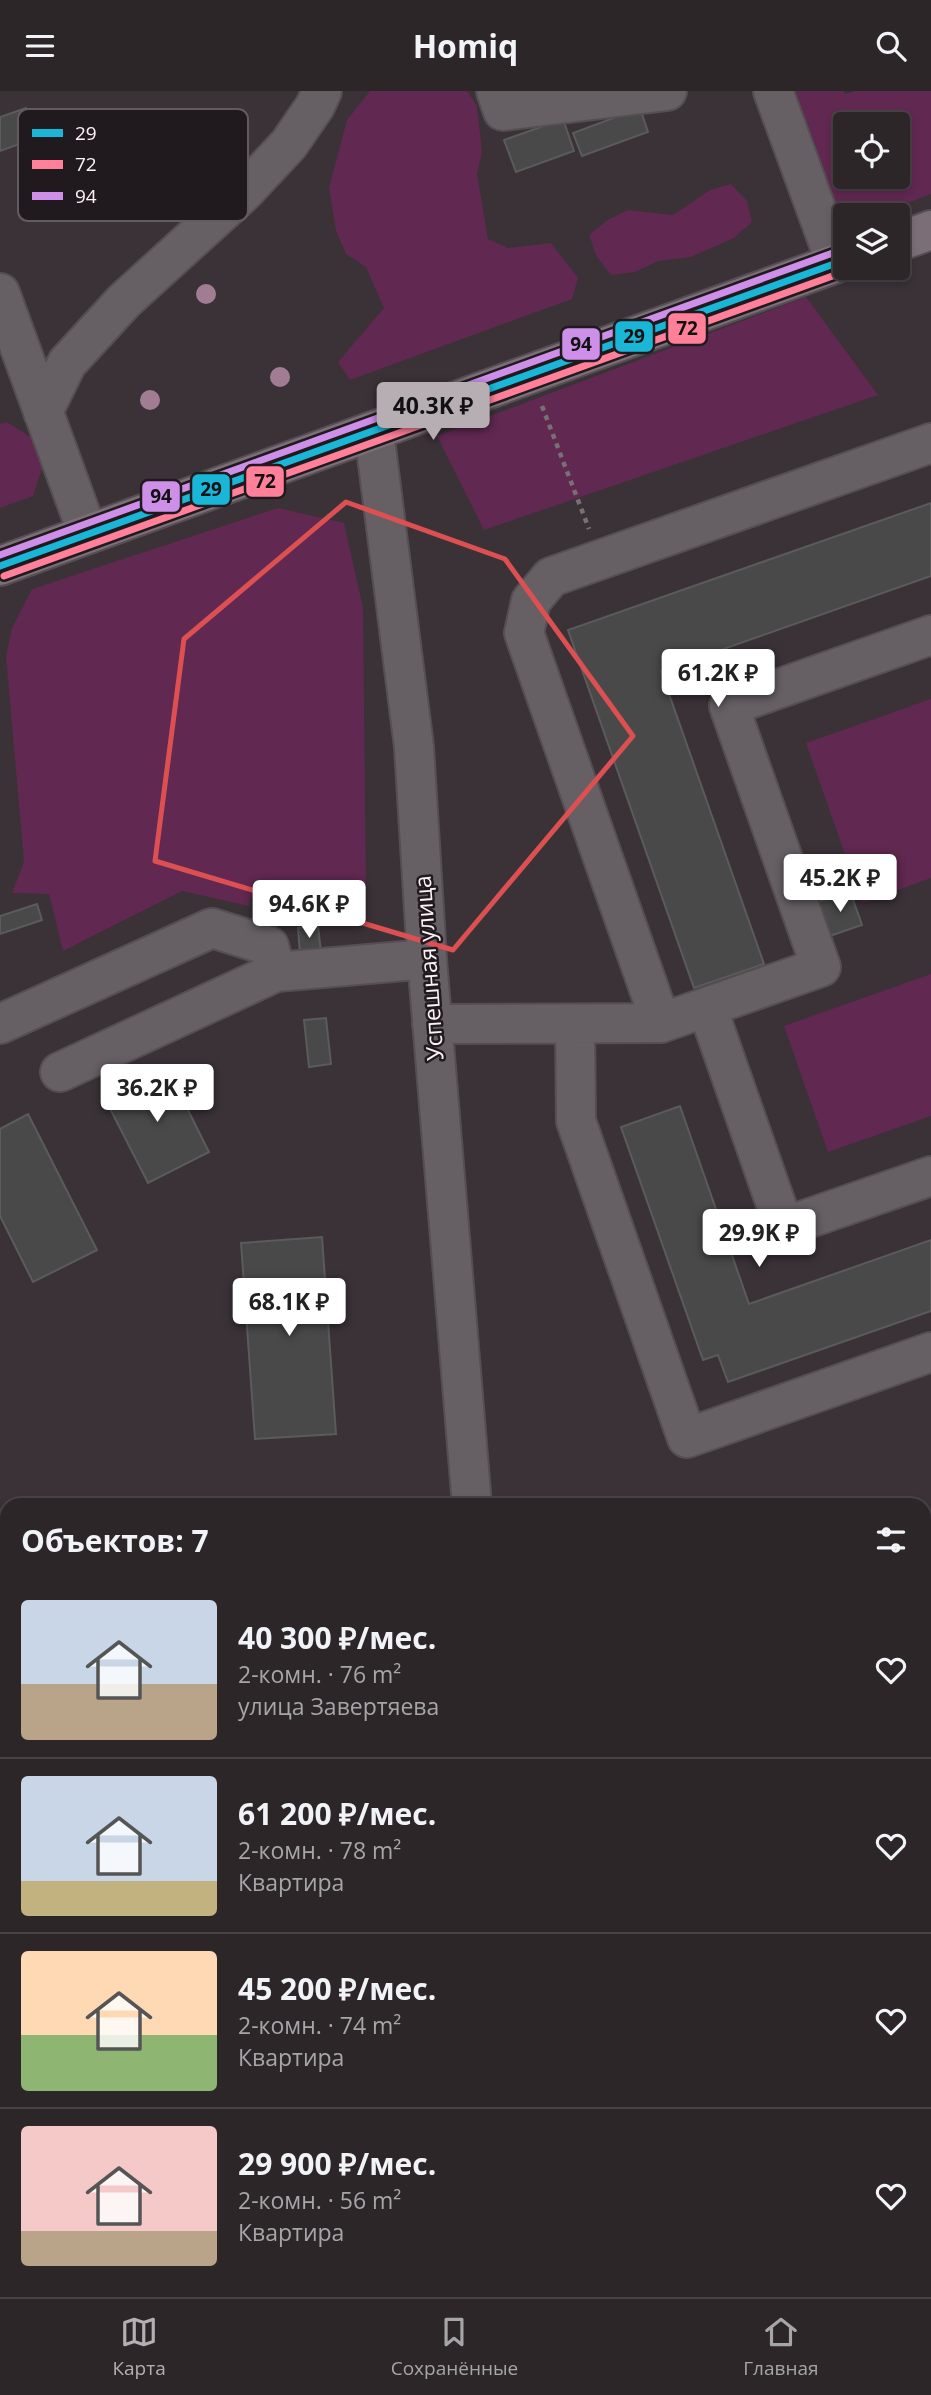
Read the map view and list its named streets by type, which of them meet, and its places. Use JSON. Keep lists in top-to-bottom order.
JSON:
{
  "streets": {
    "street": ["Успешная улица"]
  },
  "lines": ["transit line 94", "transit line 29", "transit line 72"],
  "legend": ["29", "72", "94"],
  "page": {
    "header": "Homiq",
    "price": [
      "40.3K ₽",
      "61.2K ₽",
      "45.2K ₽",
      "94.6K ₽",
      "36.2K ₽",
      "29.9K ₽",
      "68.1K ₽"
    ],
    "heading": "Объектов: 7",
    "list": [
      {
        "name": "40 300 ₽/мес.",
        "note": "2-комн. · 76 m² · улица Завертяева"
      },
      {
        "name": "61 200 ₽/мес.",
        "note": "2-комн. · 78 m² · Квартира"
      },
      {
        "name": "45 200 ₽/мес.",
        "note": "2-комн. · 74 m² · Квартира"
      },
      {
        "name": "29 900 ₽/мес.",
        "note": "2-комн. · 56 m² · Квартира"
      }
    ],
    "tabs": ["Карта", "Сохранённые", "Главная"]
  }
}
